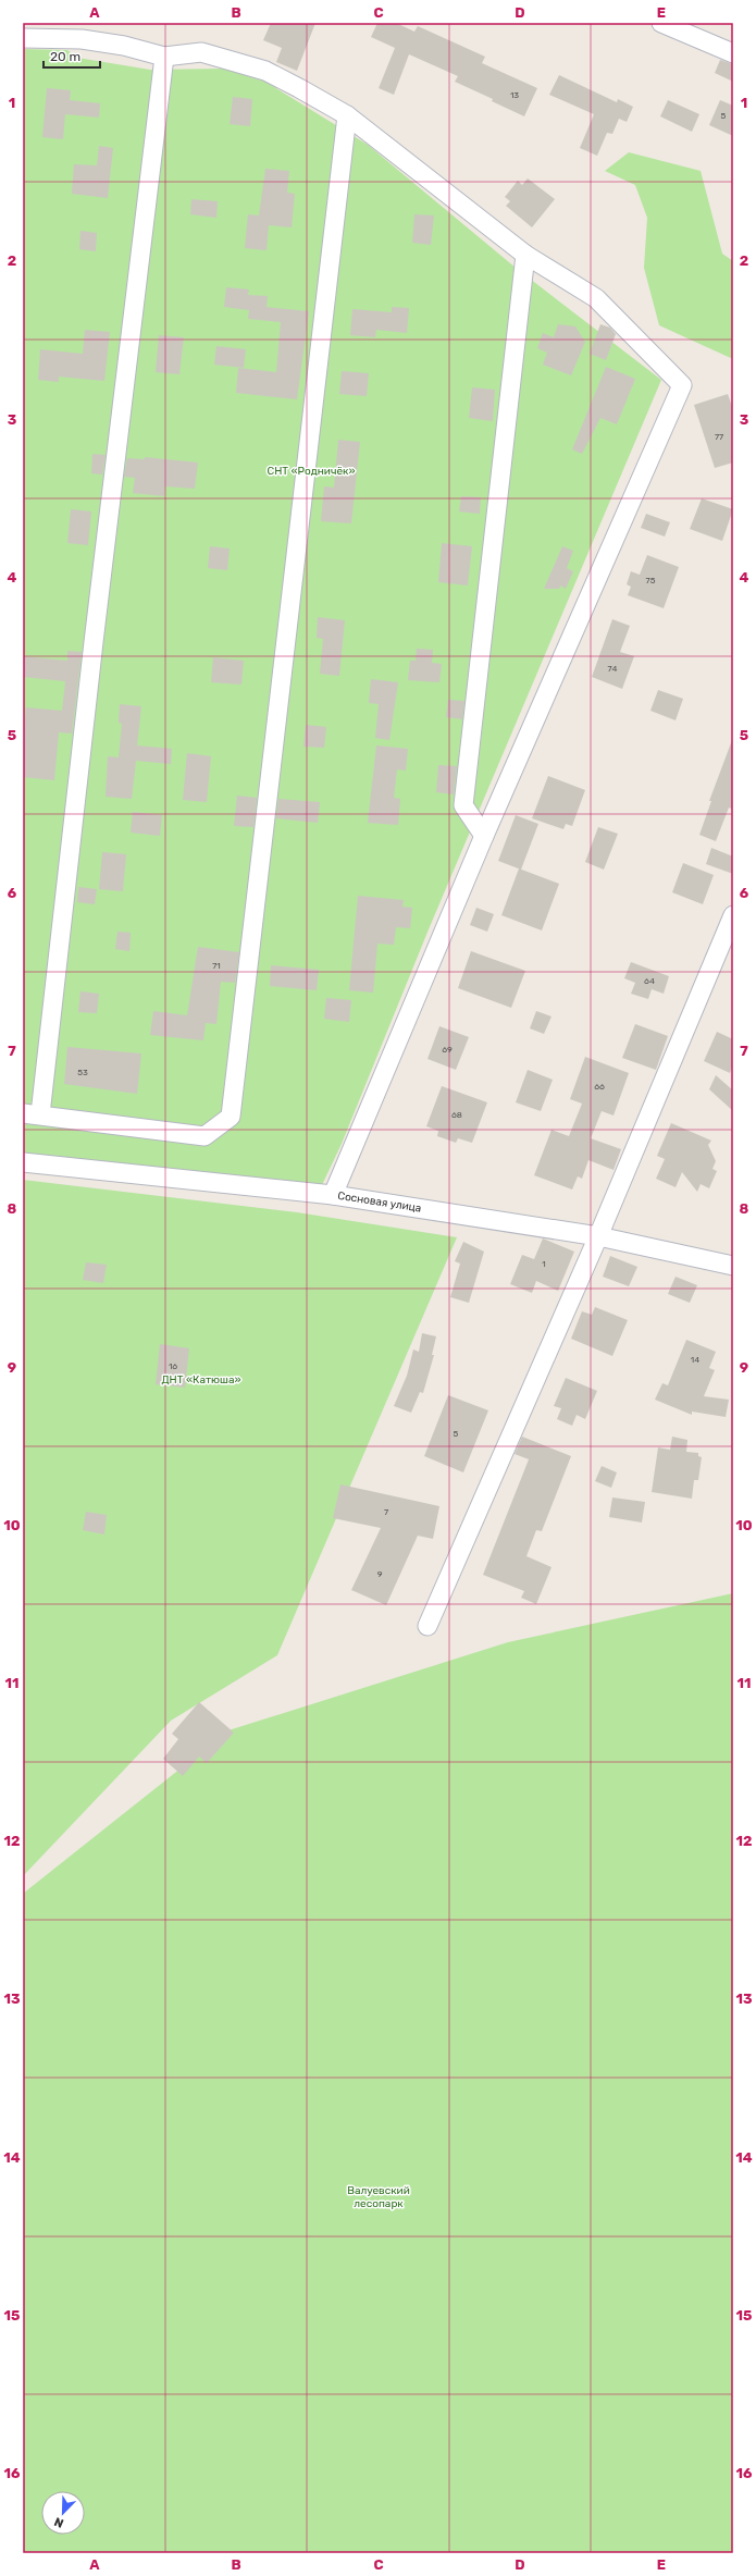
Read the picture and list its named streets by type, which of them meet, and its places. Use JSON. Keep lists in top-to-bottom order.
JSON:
{
  "streets": {
    "street": ["Сосновая улица"]
  },
  "parks": ["СНТ «Родничёк»", "ДНТ «Катюша»", "Валуевский лесопарк"],
  "house_numbers": [
    "13",
    "5",
    "77",
    "75",
    "74",
    "71",
    "64",
    "69",
    "53",
    "66",
    "68",
    "1",
    "14",
    "16",
    "5",
    "7",
    "9"
  ],
  "scale_bar": "20 m",
  "north": "bottom left",
  "grid": {
    "columns": [
      "A",
      "B",
      "C",
      "D",
      "E"
    ],
    "rows": [
      "1",
      "2",
      "3",
      "4",
      "5",
      "6",
      "7",
      "8",
      "9",
      "10",
      "11",
      "12",
      "13",
      "14",
      "15",
      "16"
    ]
  }
}
